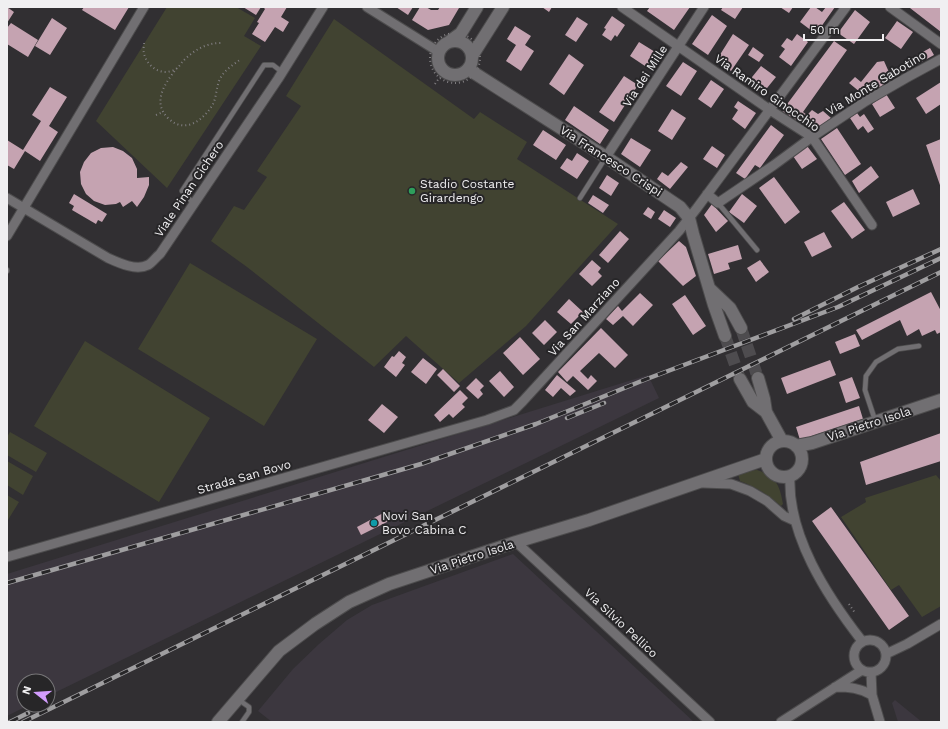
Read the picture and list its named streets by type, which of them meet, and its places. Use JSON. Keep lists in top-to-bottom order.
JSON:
{
  "streets": {
    "street": [
      "Via dei Mille",
      "Via Monte Sabotino",
      "Via Ramiro Ginocchio",
      "Via Francesco Crispi",
      "Viale Pinan Cichero",
      "Via San Marziano",
      "Via Pietro Isola",
      "Strada San Bovo",
      "Via Silvio Pellico"
    ]
  },
  "crossings": [
    ["Via dei Mille", "Via Ramiro Ginocchio"],
    ["Via dei Mille", "Via Francesco Crispi"],
    ["Via Monte Sabotino", "Via Ramiro Ginocchio"],
    ["Via Ramiro Ginocchio", "Via San Marziano"],
    ["Via Francesco Crispi", "Via San Marziano"],
    ["Via San Marziano", "Strada San Bovo"],
    ["Via Pietro Isola", "Via Silvio Pellico"]
  ],
  "places": ["Stadio Costante Girardengo", "Novi San Bovo Cabina C"],
  "scale_bar": "50 m",
  "north": "left"
}
